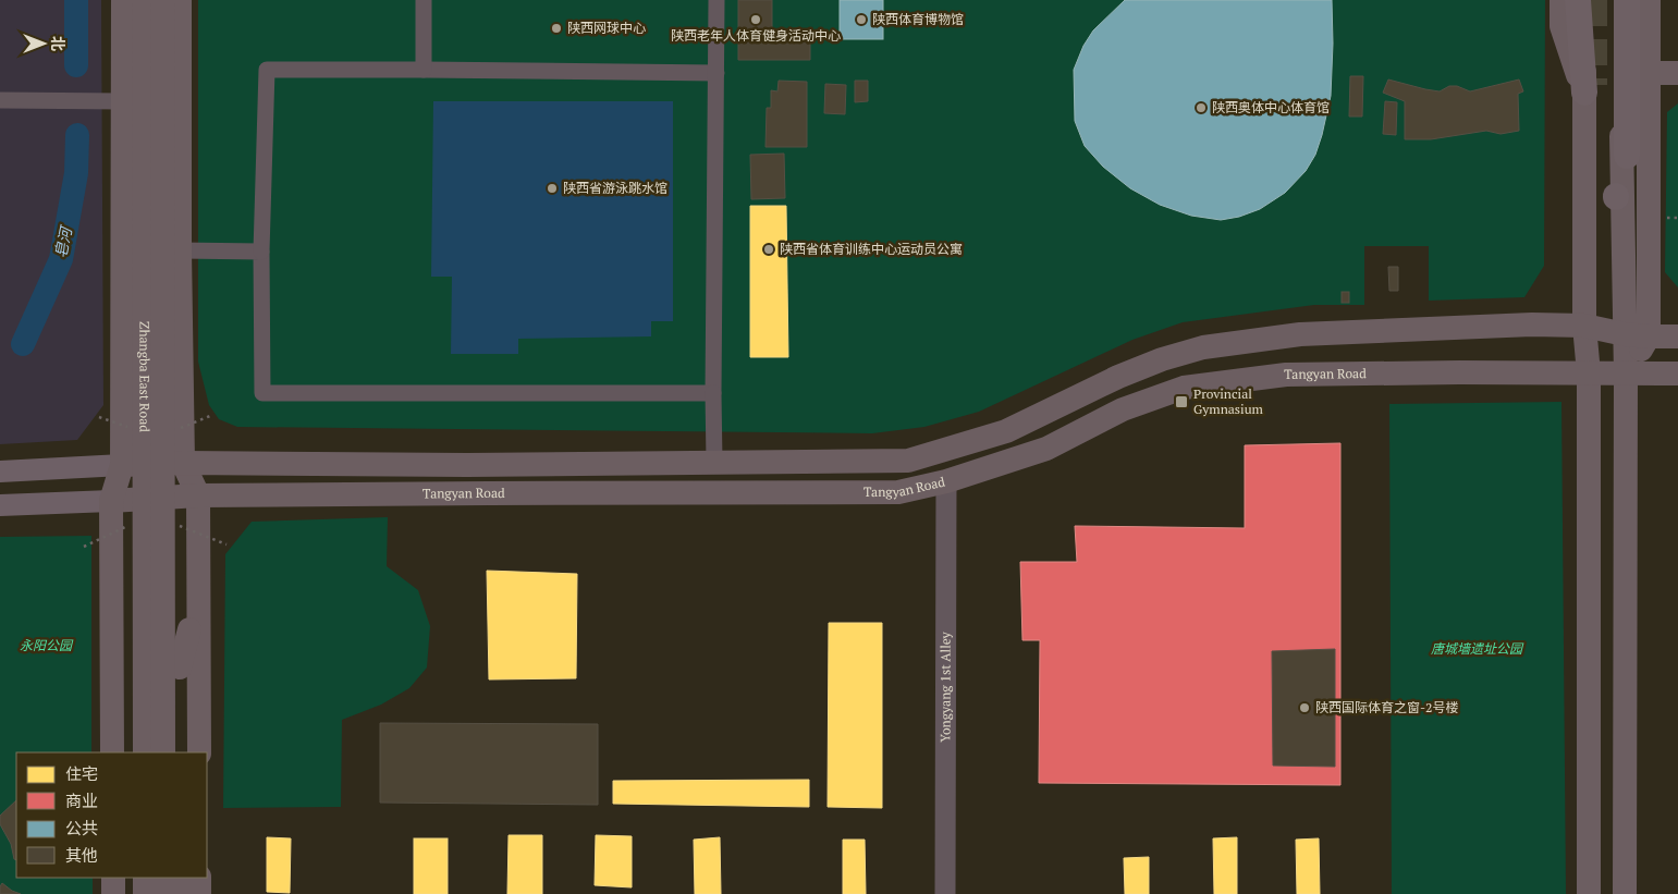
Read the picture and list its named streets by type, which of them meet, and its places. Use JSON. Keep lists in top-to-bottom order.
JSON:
{
  "streets": {
    "main road": ["Tangyan Road", "Zhangba East Road"],
    "street": ["Yongyang 1st Alley"]
  },
  "crossings": [
    ["Tangyan Road", "Zhangba East Road"],
    ["Tangyan Road", "Yongyang 1st Alley"]
  ],
  "water": ["皂河"],
  "parks": ["永阳公园", "唐城墙遗址公园"],
  "places": {
    "other": [
      "陕西老年人体育健身活动中心",
      "陕西体育博物馆",
      "陕西网球中心",
      "陕西奥体中心体育馆",
      "陕西省游泳跳水馆",
      "陕西省体育训练中心运动员公寓",
      "陕西国际体育之窗-2号楼"
    ],
    "transit": ["Provincial Gymnasium"]
  },
  "legend": [
    "住宅",
    "商业",
    "公共",
    "其他"
  ],
  "north": "right"
}
